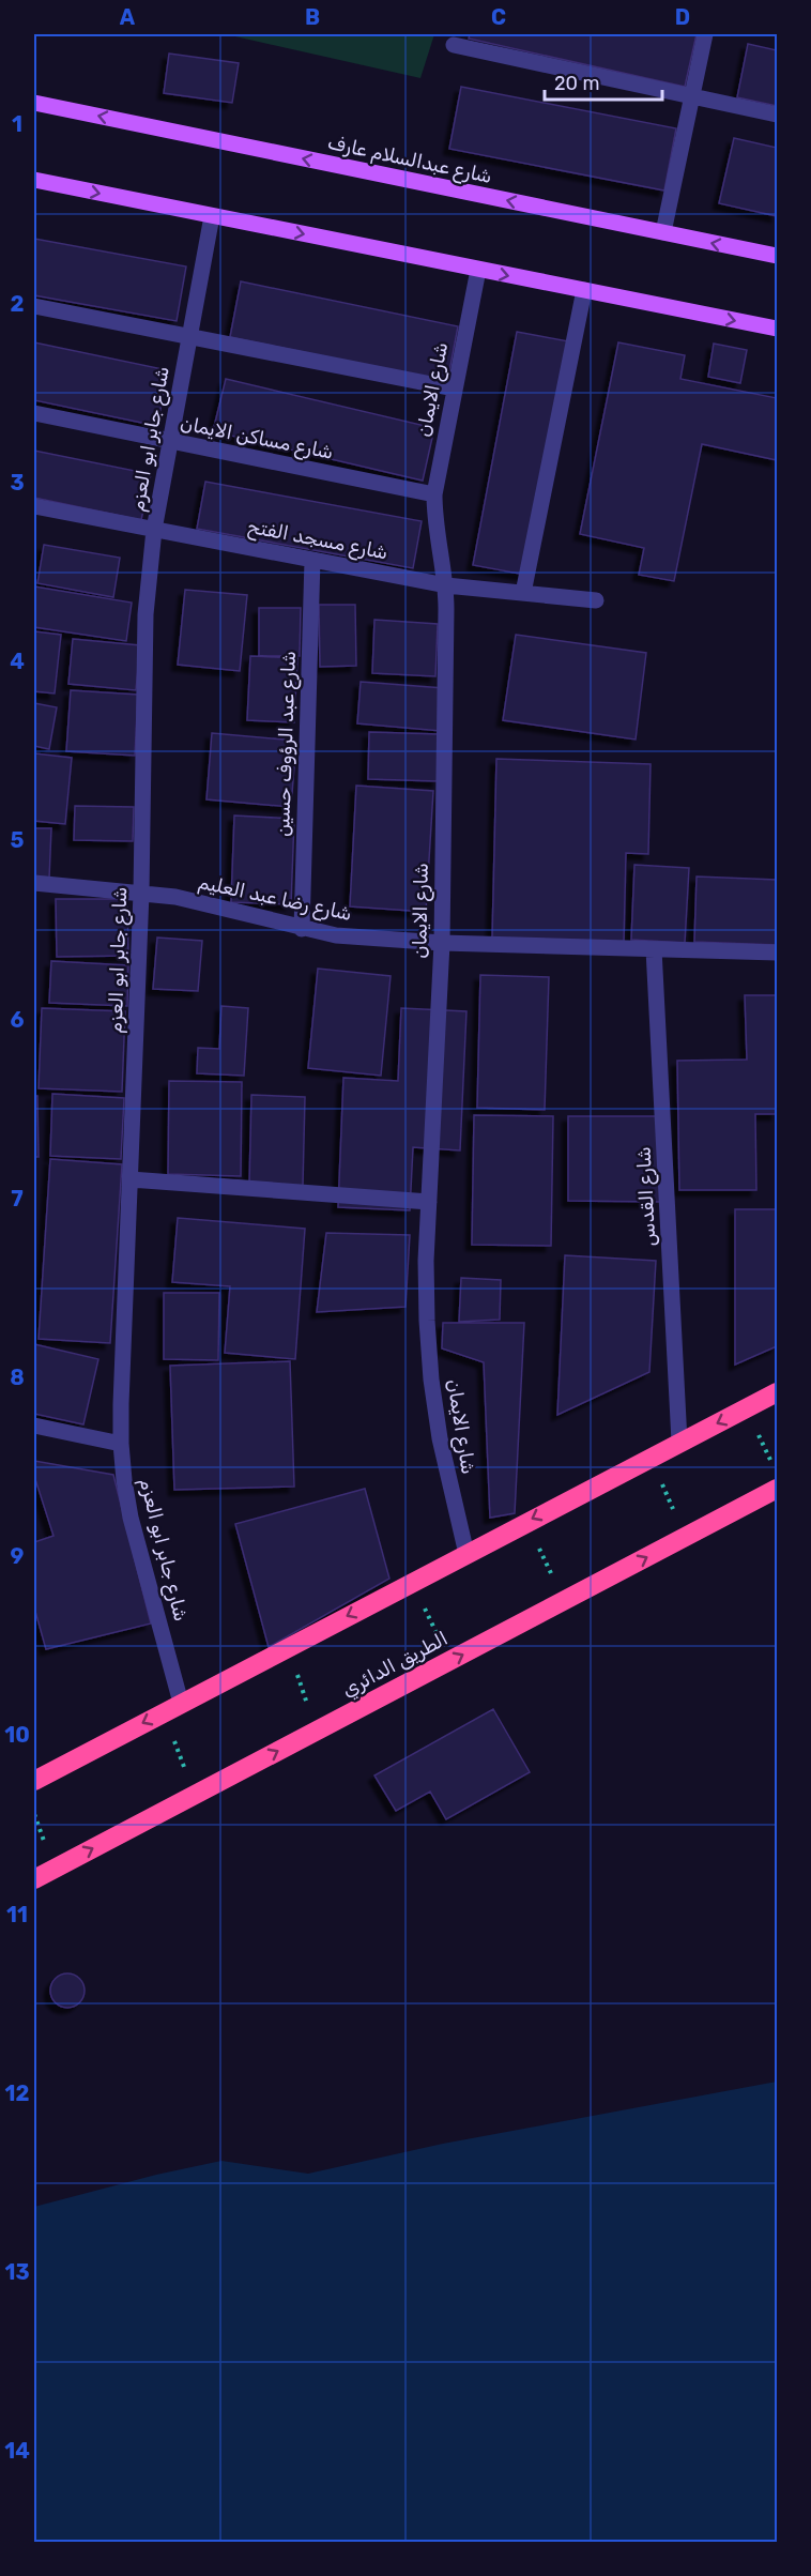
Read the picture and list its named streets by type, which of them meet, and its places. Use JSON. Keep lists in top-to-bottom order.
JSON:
{
  "streets": {
    "highway": ["الطريق الدائري"],
    "main road": ["شارع عبدالسلام عارف"],
    "street": [
      "شارع الايمان",
      "شارع مساكن الايمان",
      "شارع جابر ابو العزم",
      "شارع مسجد الفتح",
      "شارع عبد الرؤوف حسين",
      "شارع رضا عبد العليم",
      "شارع القدس"
    ]
  },
  "crossings": [
    ["شارع الايمان", "شارع مساكن الايمان"],
    ["شارع الايمان", "شارع مسجد الفتح"],
    ["شارع الايمان", "شارع رضا عبد العليم"],
    ["شارع مساكن الايمان", "شارع جابر ابو العزم"],
    ["شارع جابر ابو العزم", "شارع مسجد الفتح"],
    ["شارع جابر ابو العزم", "شارع رضا عبد العليم"],
    ["شارع مسجد الفتح", "شارع عبد الرؤوف حسين"],
    ["شارع عبد الرؤوف حسين", "شارع رضا عبد العليم"],
    ["شارع رضا عبد العليم", "شارع القدس"]
  ],
  "scale_bar": "20 m",
  "grid": {
    "columns": [
      "A",
      "B",
      "C",
      "D"
    ],
    "rows": [
      "1",
      "2",
      "3",
      "4",
      "5",
      "6",
      "7",
      "8",
      "9",
      "10",
      "11",
      "12",
      "13",
      "14"
    ]
  }
}
